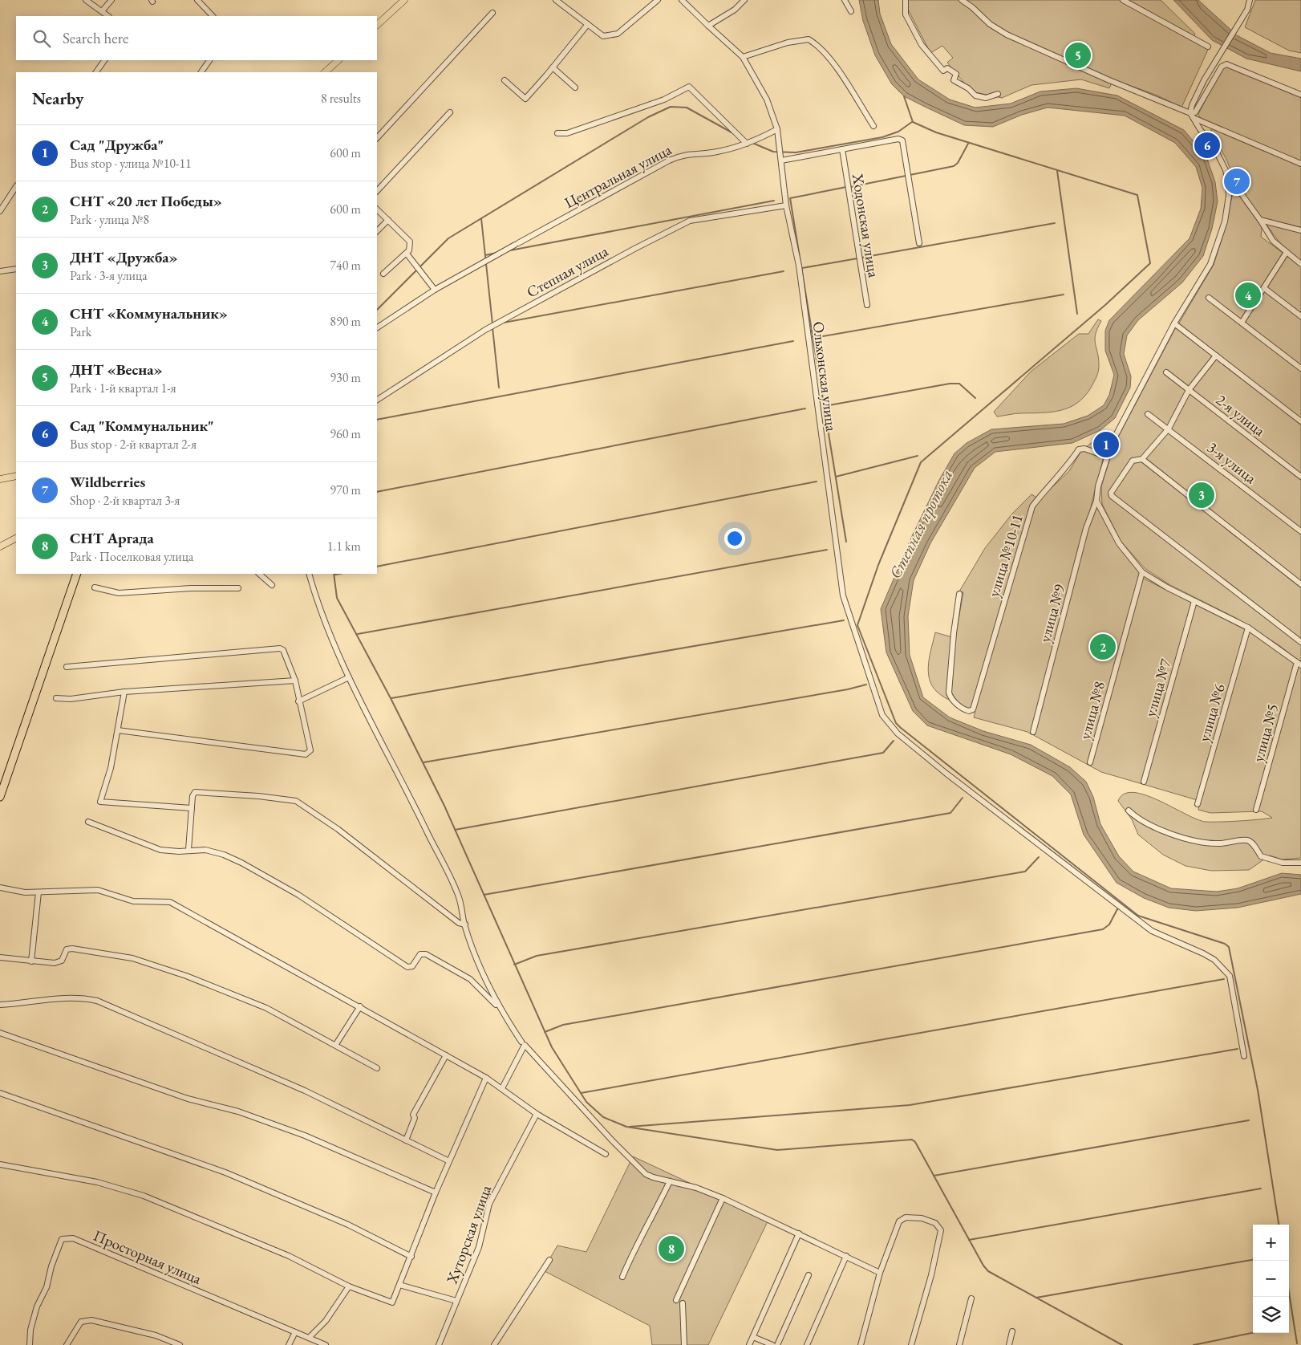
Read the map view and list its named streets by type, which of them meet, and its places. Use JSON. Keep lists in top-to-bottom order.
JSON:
{
  "streets": {
    "street": [
      "Центральная улица",
      "Ходонская улица",
      "Степная улица",
      "Ольхонская улица",
      "2-я улица",
      "3-я улица",
      "улица №10-11",
      "улица №9",
      "улица №7",
      "улица №8",
      "улица №6",
      "улица №5",
      "Хуторская улица",
      "Просторная улица"
    ]
  },
  "crossings": [
    ["Центральная улица", "Ольхонская улица"],
    ["Степная улица", "Ольхонская улица"],
    ["улица №10-11", "улица №9"]
  ],
  "water": ["Степная протока"],
  "page": {
    "search": "Search here",
    "pins": [
      "5",
      "6",
      "7",
      "4",
      "1",
      "3",
      "2",
      "8"
    ],
    "heading": ["Nearby", "8 results"],
    "list": [
      {
        "mark": "1",
        "name": "Сад \"Дружба\"",
        "note": "Bus stop · улица №10-11",
        "value": "600 m"
      },
      {
        "mark": "2",
        "name": "СНТ «20 лет Победы»",
        "note": "Park · улица №8",
        "value": "600 m"
      },
      {
        "mark": "3",
        "name": "ДНТ «Дружба»",
        "note": "Park · 3-я улица",
        "value": "740 m"
      },
      {
        "mark": "4",
        "name": "СНТ «Коммунальник»",
        "note": "Park",
        "value": "890 m"
      },
      {
        "mark": "5",
        "name": "ДНТ «Весна»",
        "note": "Park · 1-й квартал 1-я",
        "value": "930 m"
      },
      {
        "mark": "6",
        "name": "Сад \"Коммунальник\"",
        "note": "Bus stop · 2-й квартал 2-я",
        "value": "960 m"
      },
      {
        "mark": "7",
        "name": "Wildberries",
        "note": "Shop · 2-й квартал 3-я",
        "value": "970 m"
      },
      {
        "mark": "8",
        "name": "СНТ Аргада",
        "note": "Park · Поселковая улица",
        "value": "1.1 km"
      }
    ],
    "map_buttons": ["+", "−"]
  }
}
